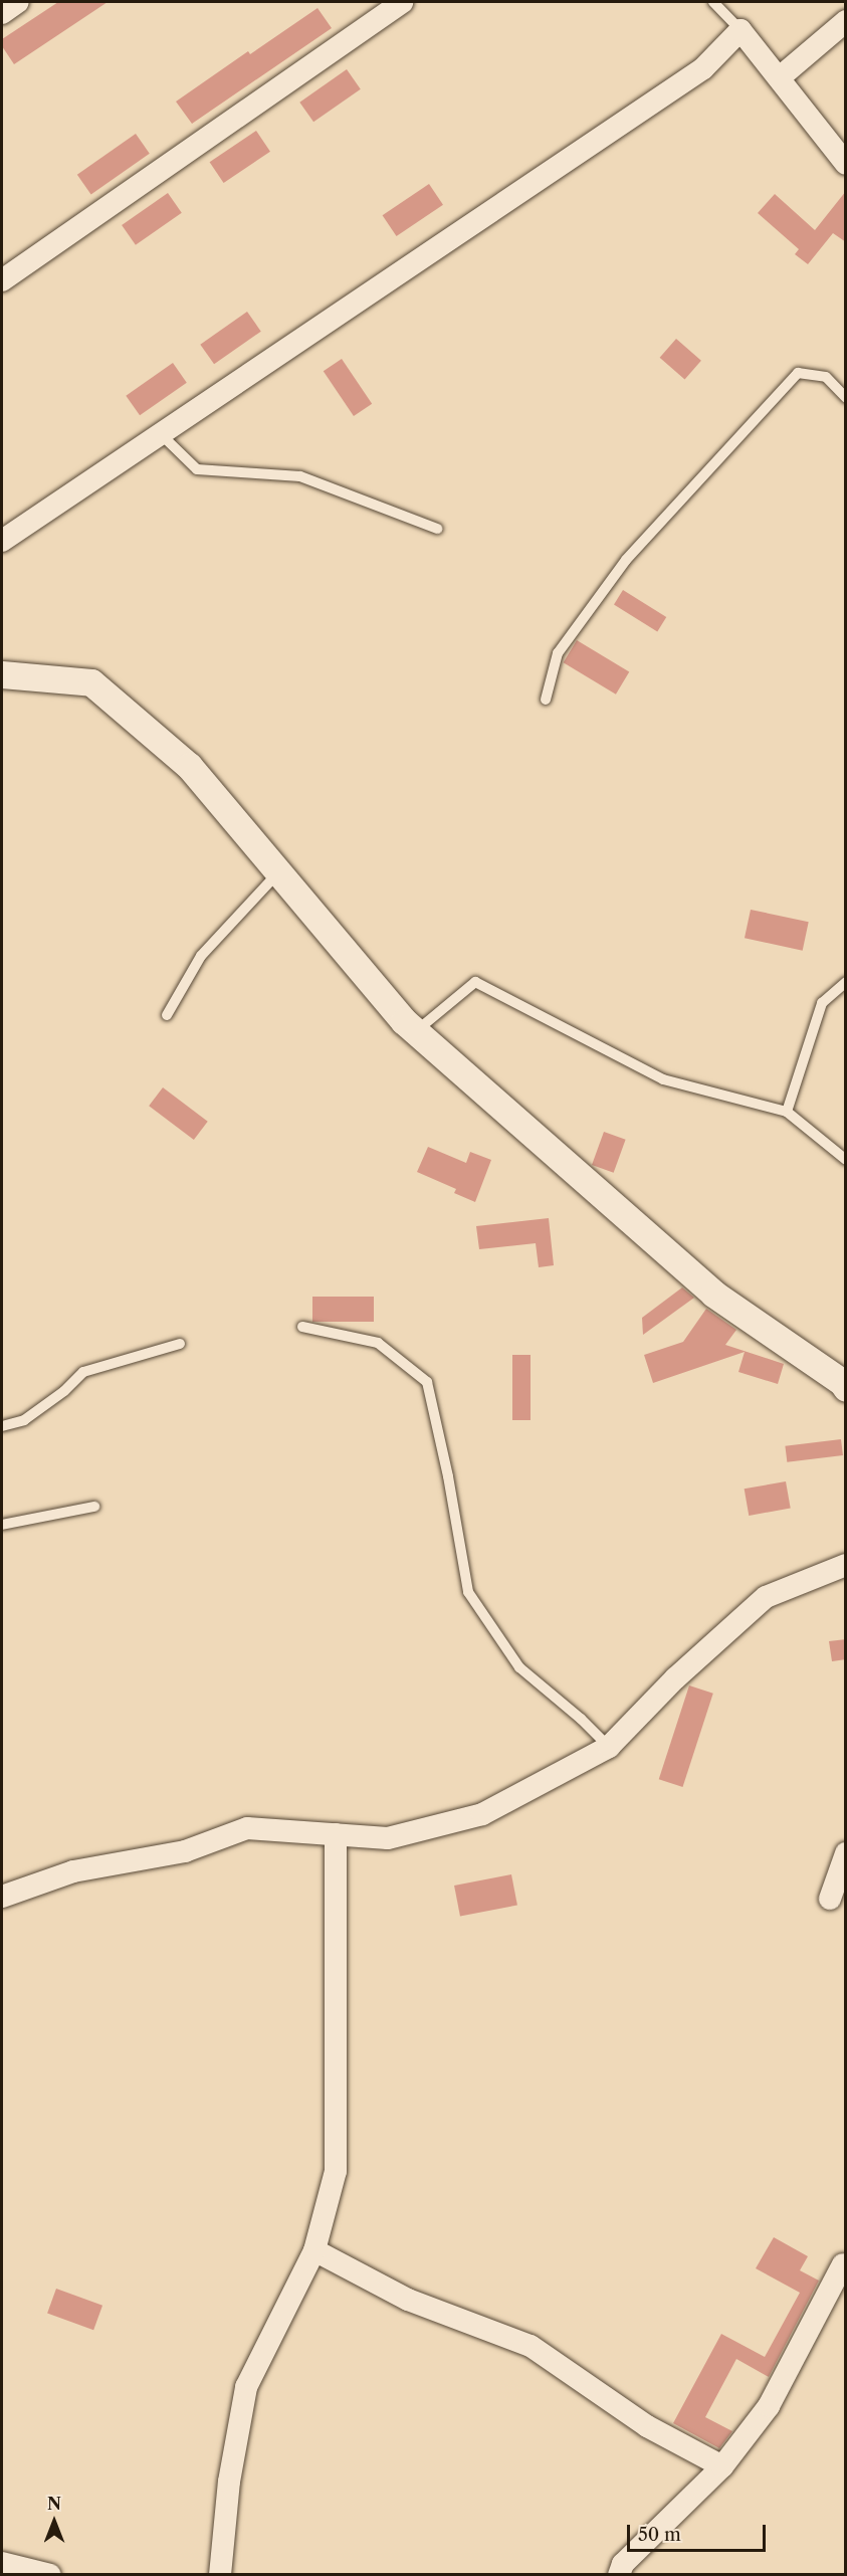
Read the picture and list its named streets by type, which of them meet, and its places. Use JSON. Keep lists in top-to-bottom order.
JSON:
{
  "scale_bar": "50 m",
  "north": "top"
}
